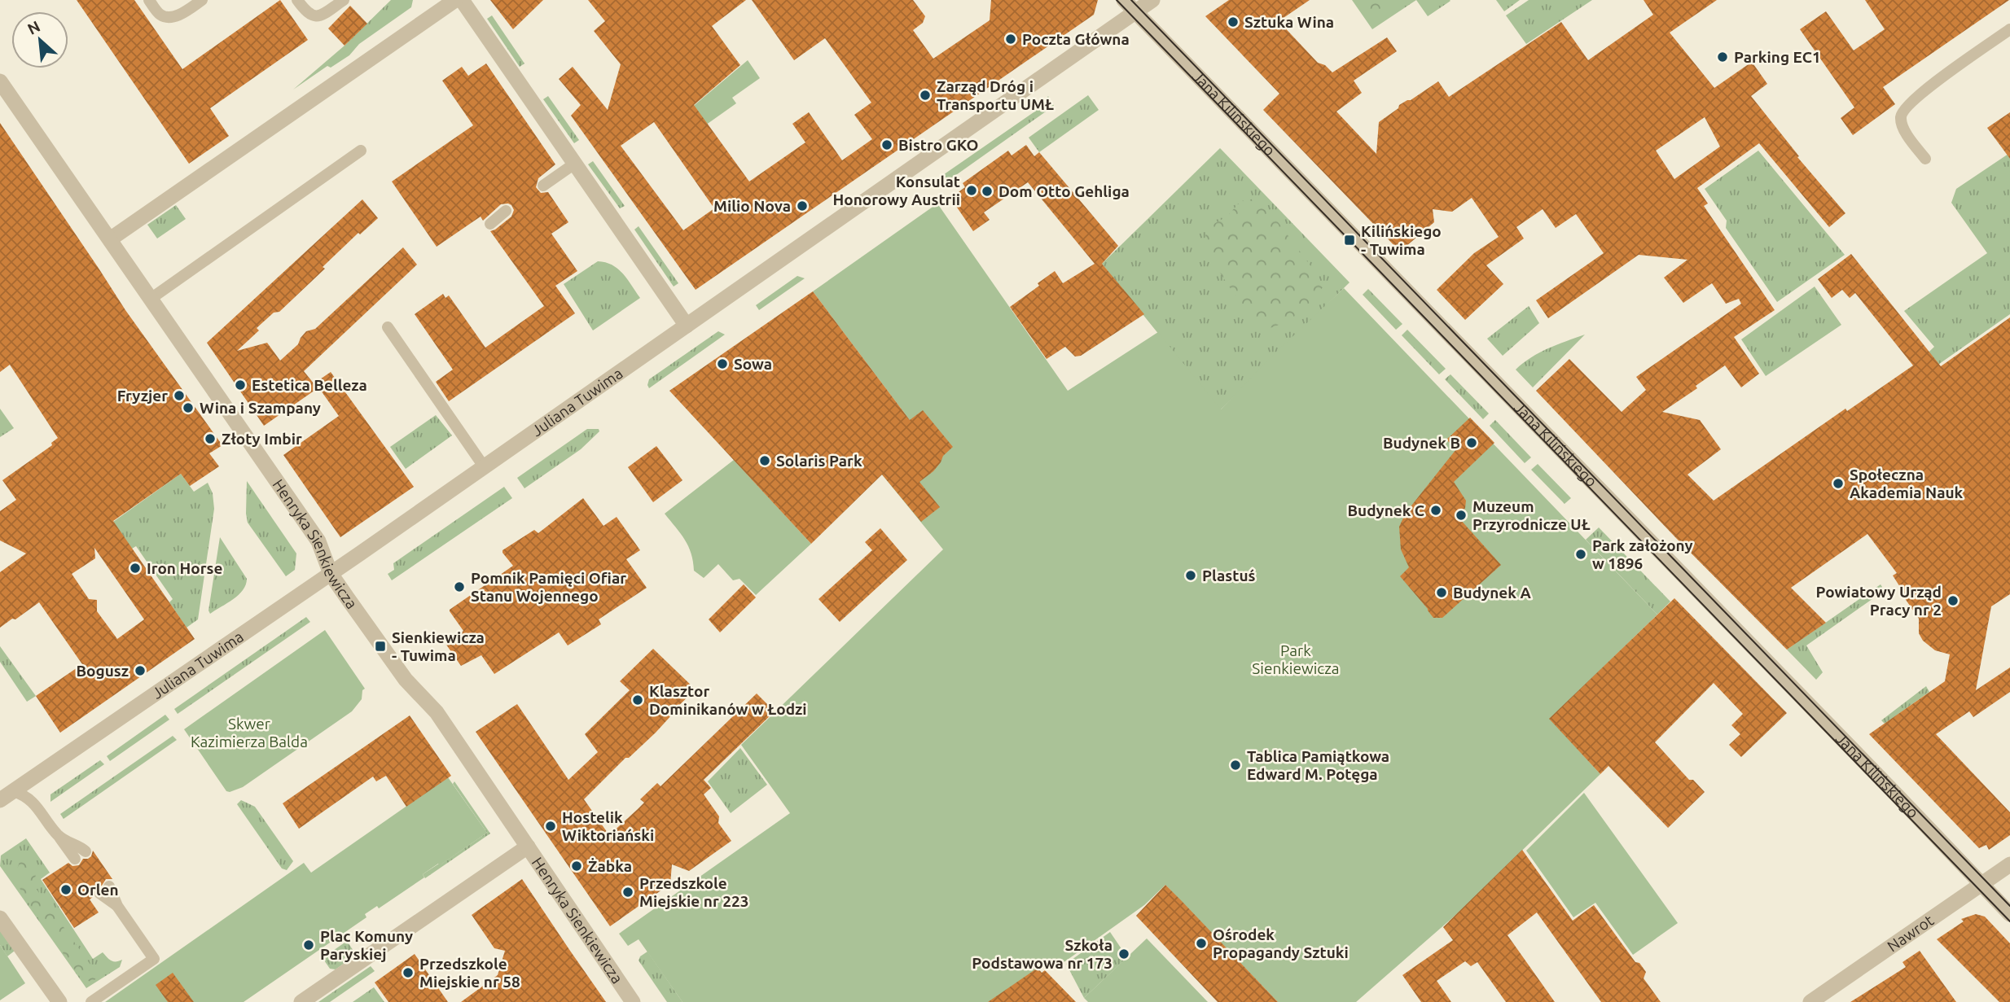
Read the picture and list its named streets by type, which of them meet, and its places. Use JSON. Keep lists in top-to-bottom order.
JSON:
{
  "streets": {
    "street": [
      "Jana Kilińskiego",
      "Juliana Tuwima",
      "Henryka Sienkiewicza",
      "Nawrot"
    ]
  },
  "crossings": [
    ["Jana Kilińskiego", "Juliana Tuwima"],
    ["Jana Kilińskiego", "Nawrot"],
    ["Juliana Tuwima", "Henryka Sienkiewicza"]
  ],
  "parks": ["Park Sienkiewicza", "Skwer Kazimierza Balda"],
  "places": {
    "other": [
      "Sztuka Wina",
      "Poczta Główna",
      "Parking EC1",
      "Zarząd Dróg i Transportu UMŁ",
      "Bistro GKO",
      "Konsulat Honorowy Austrii",
      "Dom Otto Gehliga",
      "Milio Nova",
      "Sowa",
      "Estetica Belleza",
      "Fryzjer",
      "Wina i Szampany",
      "Złoty Imbir",
      "Budynek B",
      "Solaris Park",
      "Społeczna Akademia Nauk",
      "Budynek C",
      "Muzeum Przyrodnicze UŁ",
      "Park założony w 1896",
      "Iron Horse",
      "Plastuś",
      "Pomnik Pamięci Ofiar Stanu Wojennego",
      "Budynek A",
      "Powiatowy Urząd Pracy nr 2",
      "Bogusz",
      "Klasztor Dominikanów w Łodzi",
      "Tablica Pamiątkowa Edward M. Potęga",
      "Hostelik Wiktoriański",
      "Żabka",
      "Orlen",
      "Przedszkole Miejskie nr 223",
      "Ośrodek Propagandy Sztuki",
      "Plac Komuny Paryskiej",
      "Szkoła Podstawowa nr 173",
      "Przedszkole Miejskie nr 58"
    ],
    "transit": ["Kilińskiego - Tuwima", "Sienkiewicza - Tuwima"]
  },
  "north": "top left"
}
